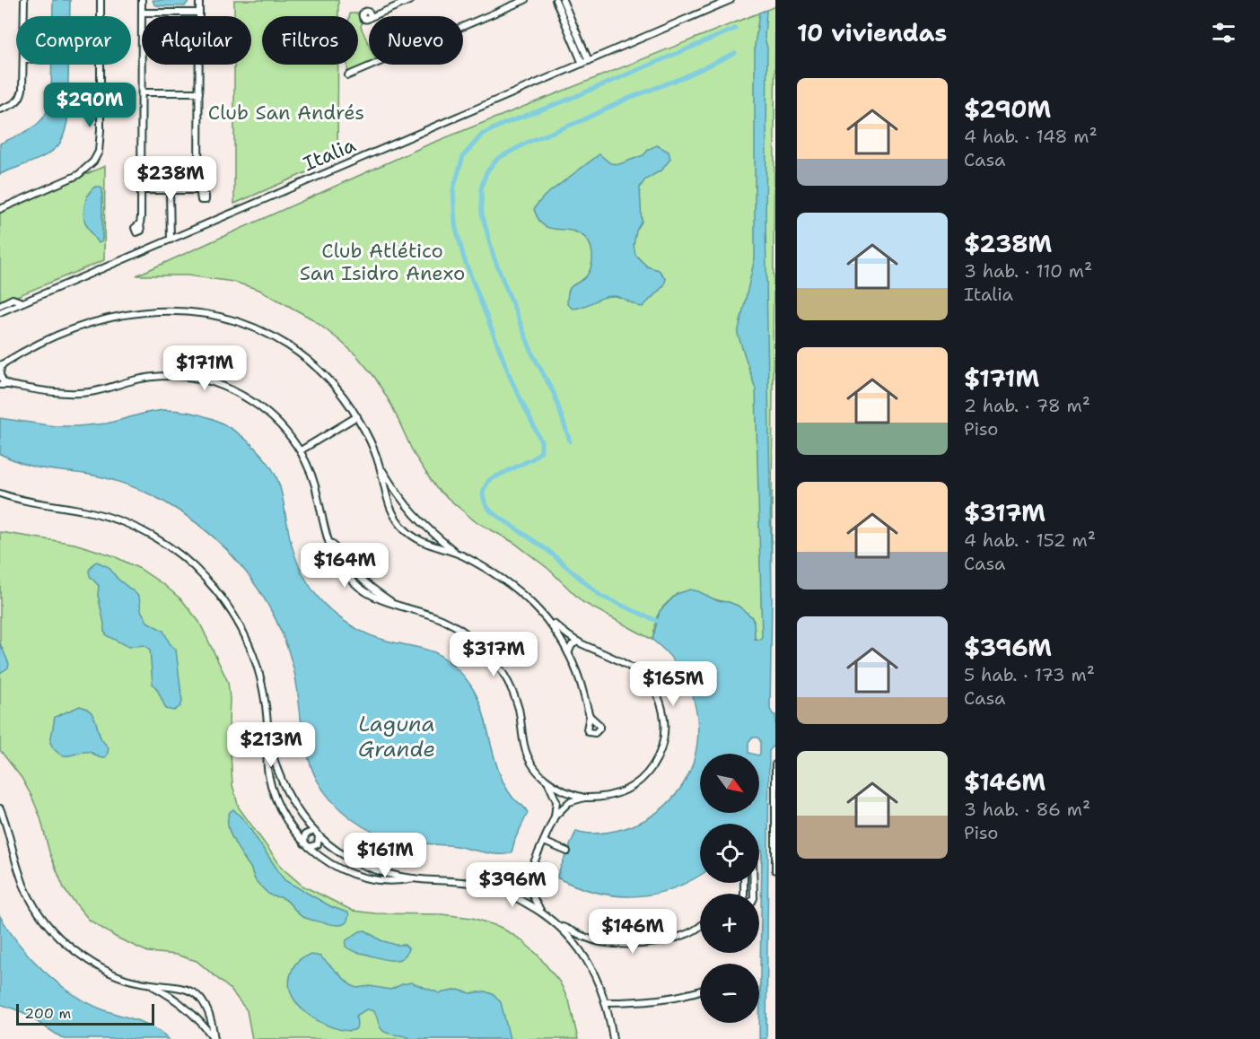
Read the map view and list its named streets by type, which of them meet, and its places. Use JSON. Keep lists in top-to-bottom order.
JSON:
{
  "streets": {
    "street": ["Italia"]
  },
  "water": ["Laguna Grande"],
  "parks": ["Club San Andrés", "Club Atlético San Isidro Anexo"],
  "scale_bar": "200 m",
  "north": "bottom right",
  "page": {
    "heading": "10 viviendas",
    "chip": [
      "Comprar",
      "Alquilar",
      "Filtros",
      "Nuevo"
    ],
    "list": [
      {
        "name": "$290M",
        "note": "4 hab. · 148 m² · Casa"
      },
      {
        "name": "$238M",
        "note": "3 hab. · 110 m² · Italia"
      },
      {
        "name": "$171M",
        "note": "2 hab. · 78 m² · Piso"
      },
      {
        "name": "$317M",
        "note": "4 hab. · 152 m² · Casa"
      },
      {
        "name": "$396M",
        "note": "5 hab. · 173 m² · Casa"
      },
      {
        "name": "$146M",
        "note": "3 hab. · 86 m² · Piso"
      }
    ],
    "price": [
      "$290M",
      "$238M",
      "$171M",
      "$164M",
      "$317M",
      "$165M",
      "$213M",
      "$161M",
      "$396M",
      "$146M"
    ],
    "map_buttons": ["+", "−"],
    "scale": "200 m"
  }
}
